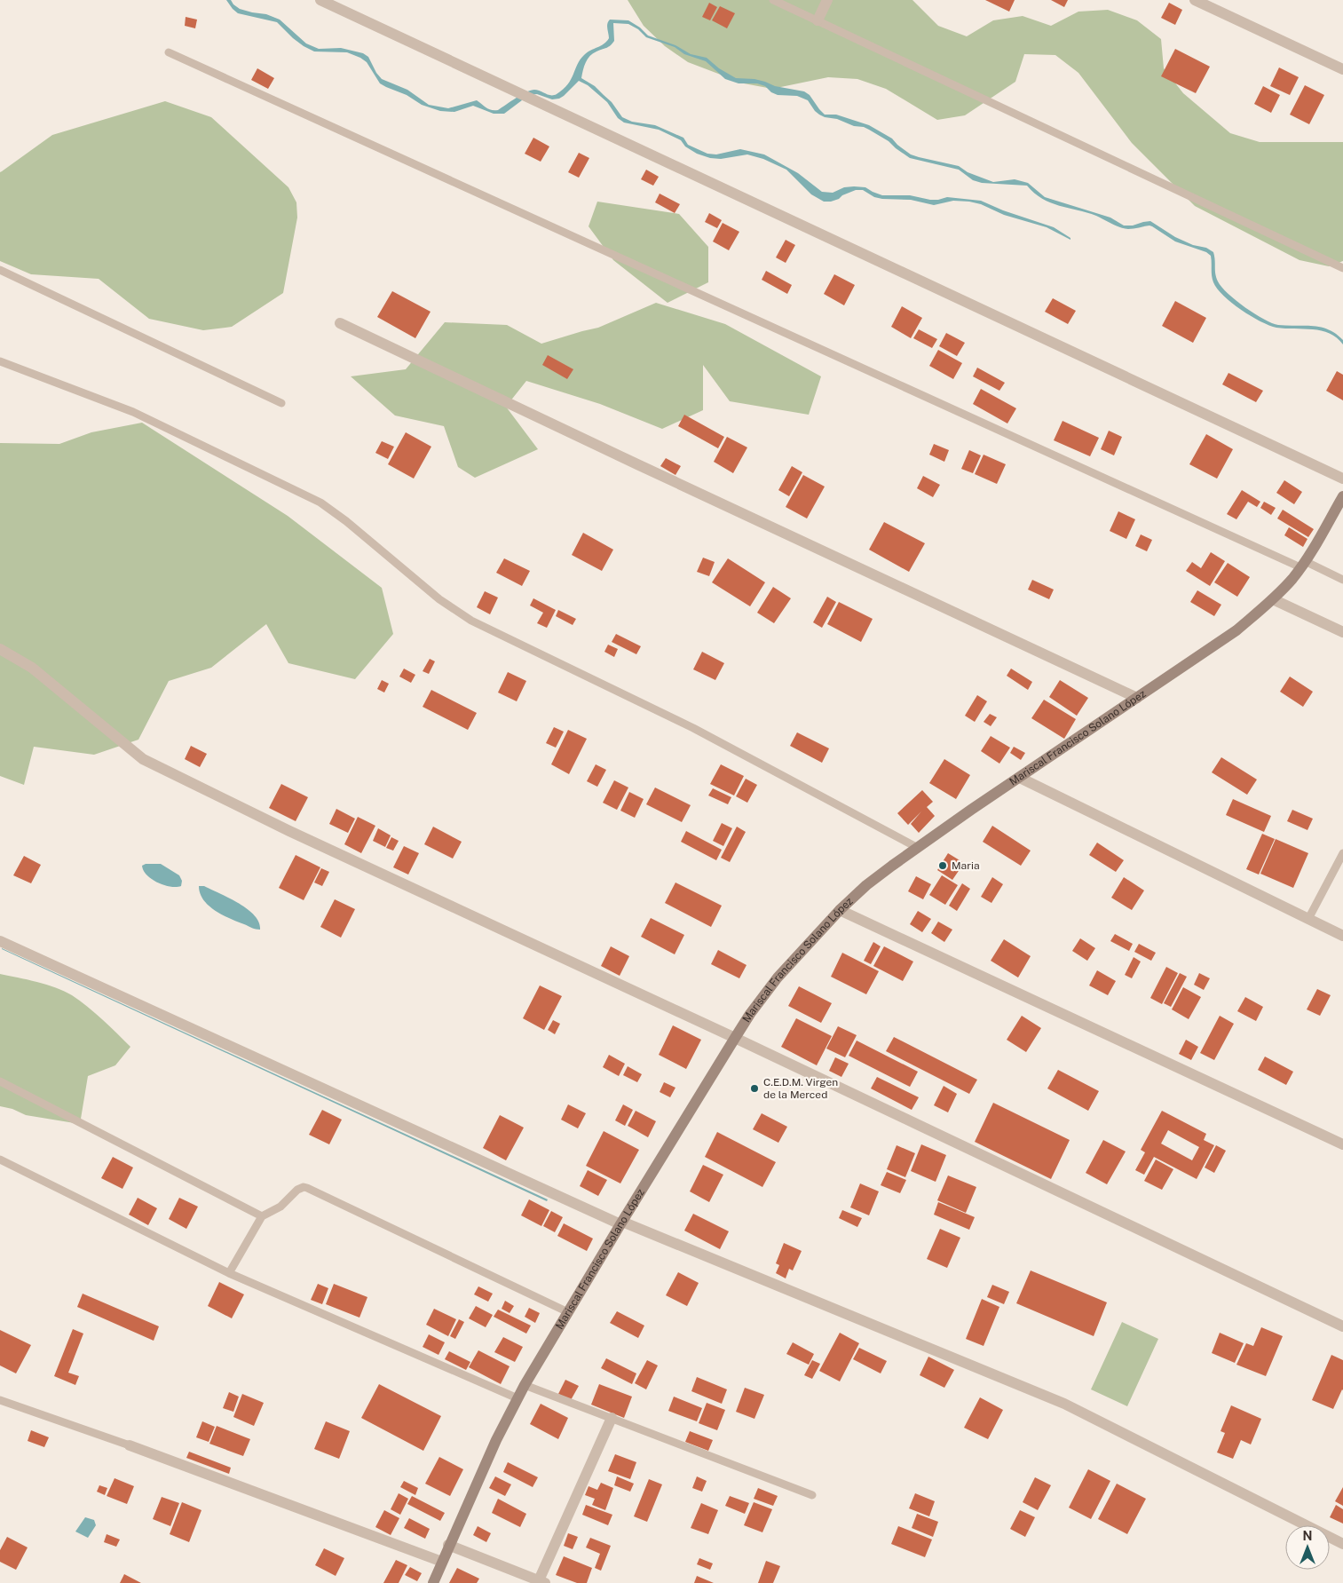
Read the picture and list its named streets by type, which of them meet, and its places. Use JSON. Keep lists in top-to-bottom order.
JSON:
{
  "streets": {
    "main road": ["Mariscal Francisco Solano López"]
  },
  "places": ["Maria", "C.E.D.M. Virgen de la Merced"],
  "north": "top"
}
